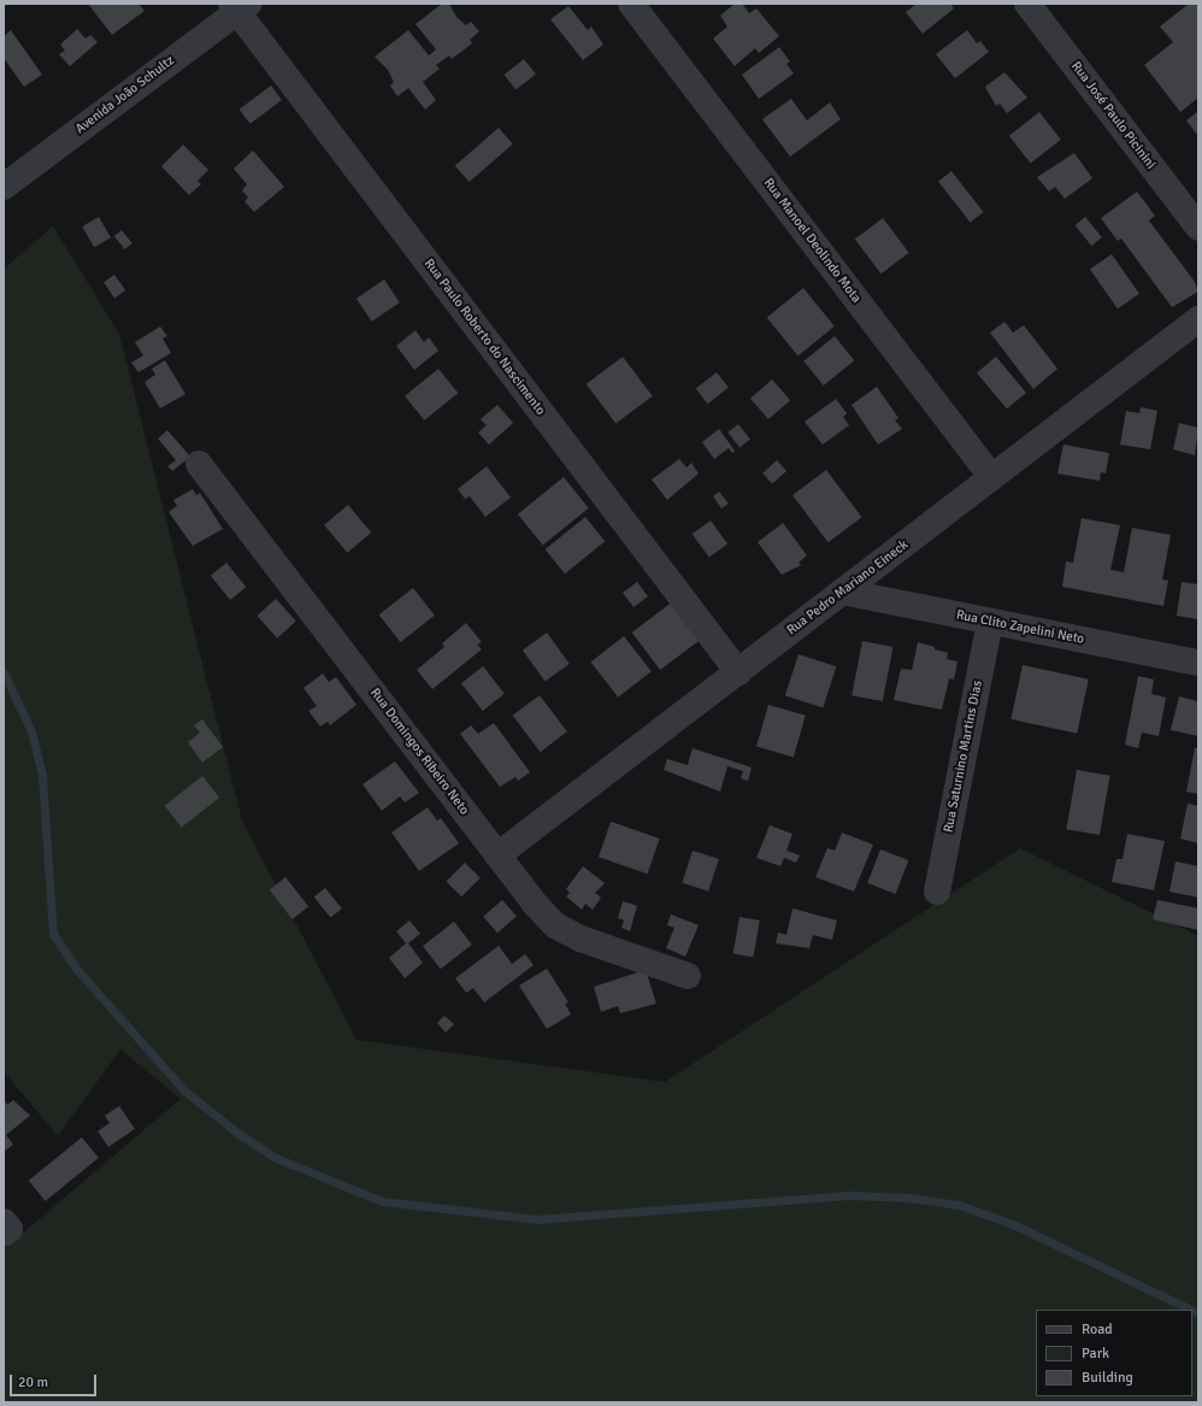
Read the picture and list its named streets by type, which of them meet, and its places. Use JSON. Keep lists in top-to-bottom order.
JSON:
{
  "streets": {
    "street": [
      "Avenida João Schultz",
      "Rua José Paulo Picinini",
      "Rua Manoel Deolindo Mota",
      "Rua Paulo Roberto do Nascimento",
      "Rua Pedro Mariano Eineck",
      "Rua Clito Zapelini Neto",
      "Rua Domingos Ribeiro Neto",
      "Rua Saturnino Martins Dias"
    ]
  },
  "crossings": [
    ["Avenida João Schultz", "Rua Paulo Roberto do Nascimento"],
    ["Rua Manoel Deolindo Mota", "Rua Pedro Mariano Eineck"],
    ["Rua Paulo Roberto do Nascimento", "Rua Pedro Mariano Eineck"],
    ["Rua Pedro Mariano Eineck", "Rua Clito Zapelini Neto"],
    ["Rua Pedro Mariano Eineck", "Rua Domingos Ribeiro Neto"],
    ["Rua Clito Zapelini Neto", "Rua Saturnino Martins Dias"]
  ],
  "legend": ["Road", "Park", "Building"],
  "scale_bar": "20 m"
}
